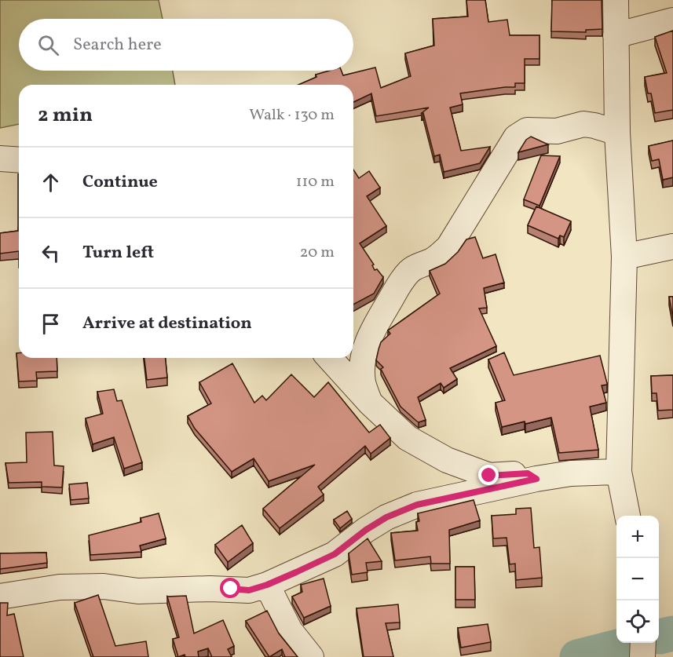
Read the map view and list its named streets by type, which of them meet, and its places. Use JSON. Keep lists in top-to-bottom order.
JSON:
{
  "page": {
    "search": "Search here",
    "heading": ["2 min", "Walk · 130 m"],
    "list": [
      ["Continue", "110 m"],
      ["Turn left", "20 m"],
      "Arrive at destination"
    ],
    "map_buttons": ["+", "−"]
  }
}
